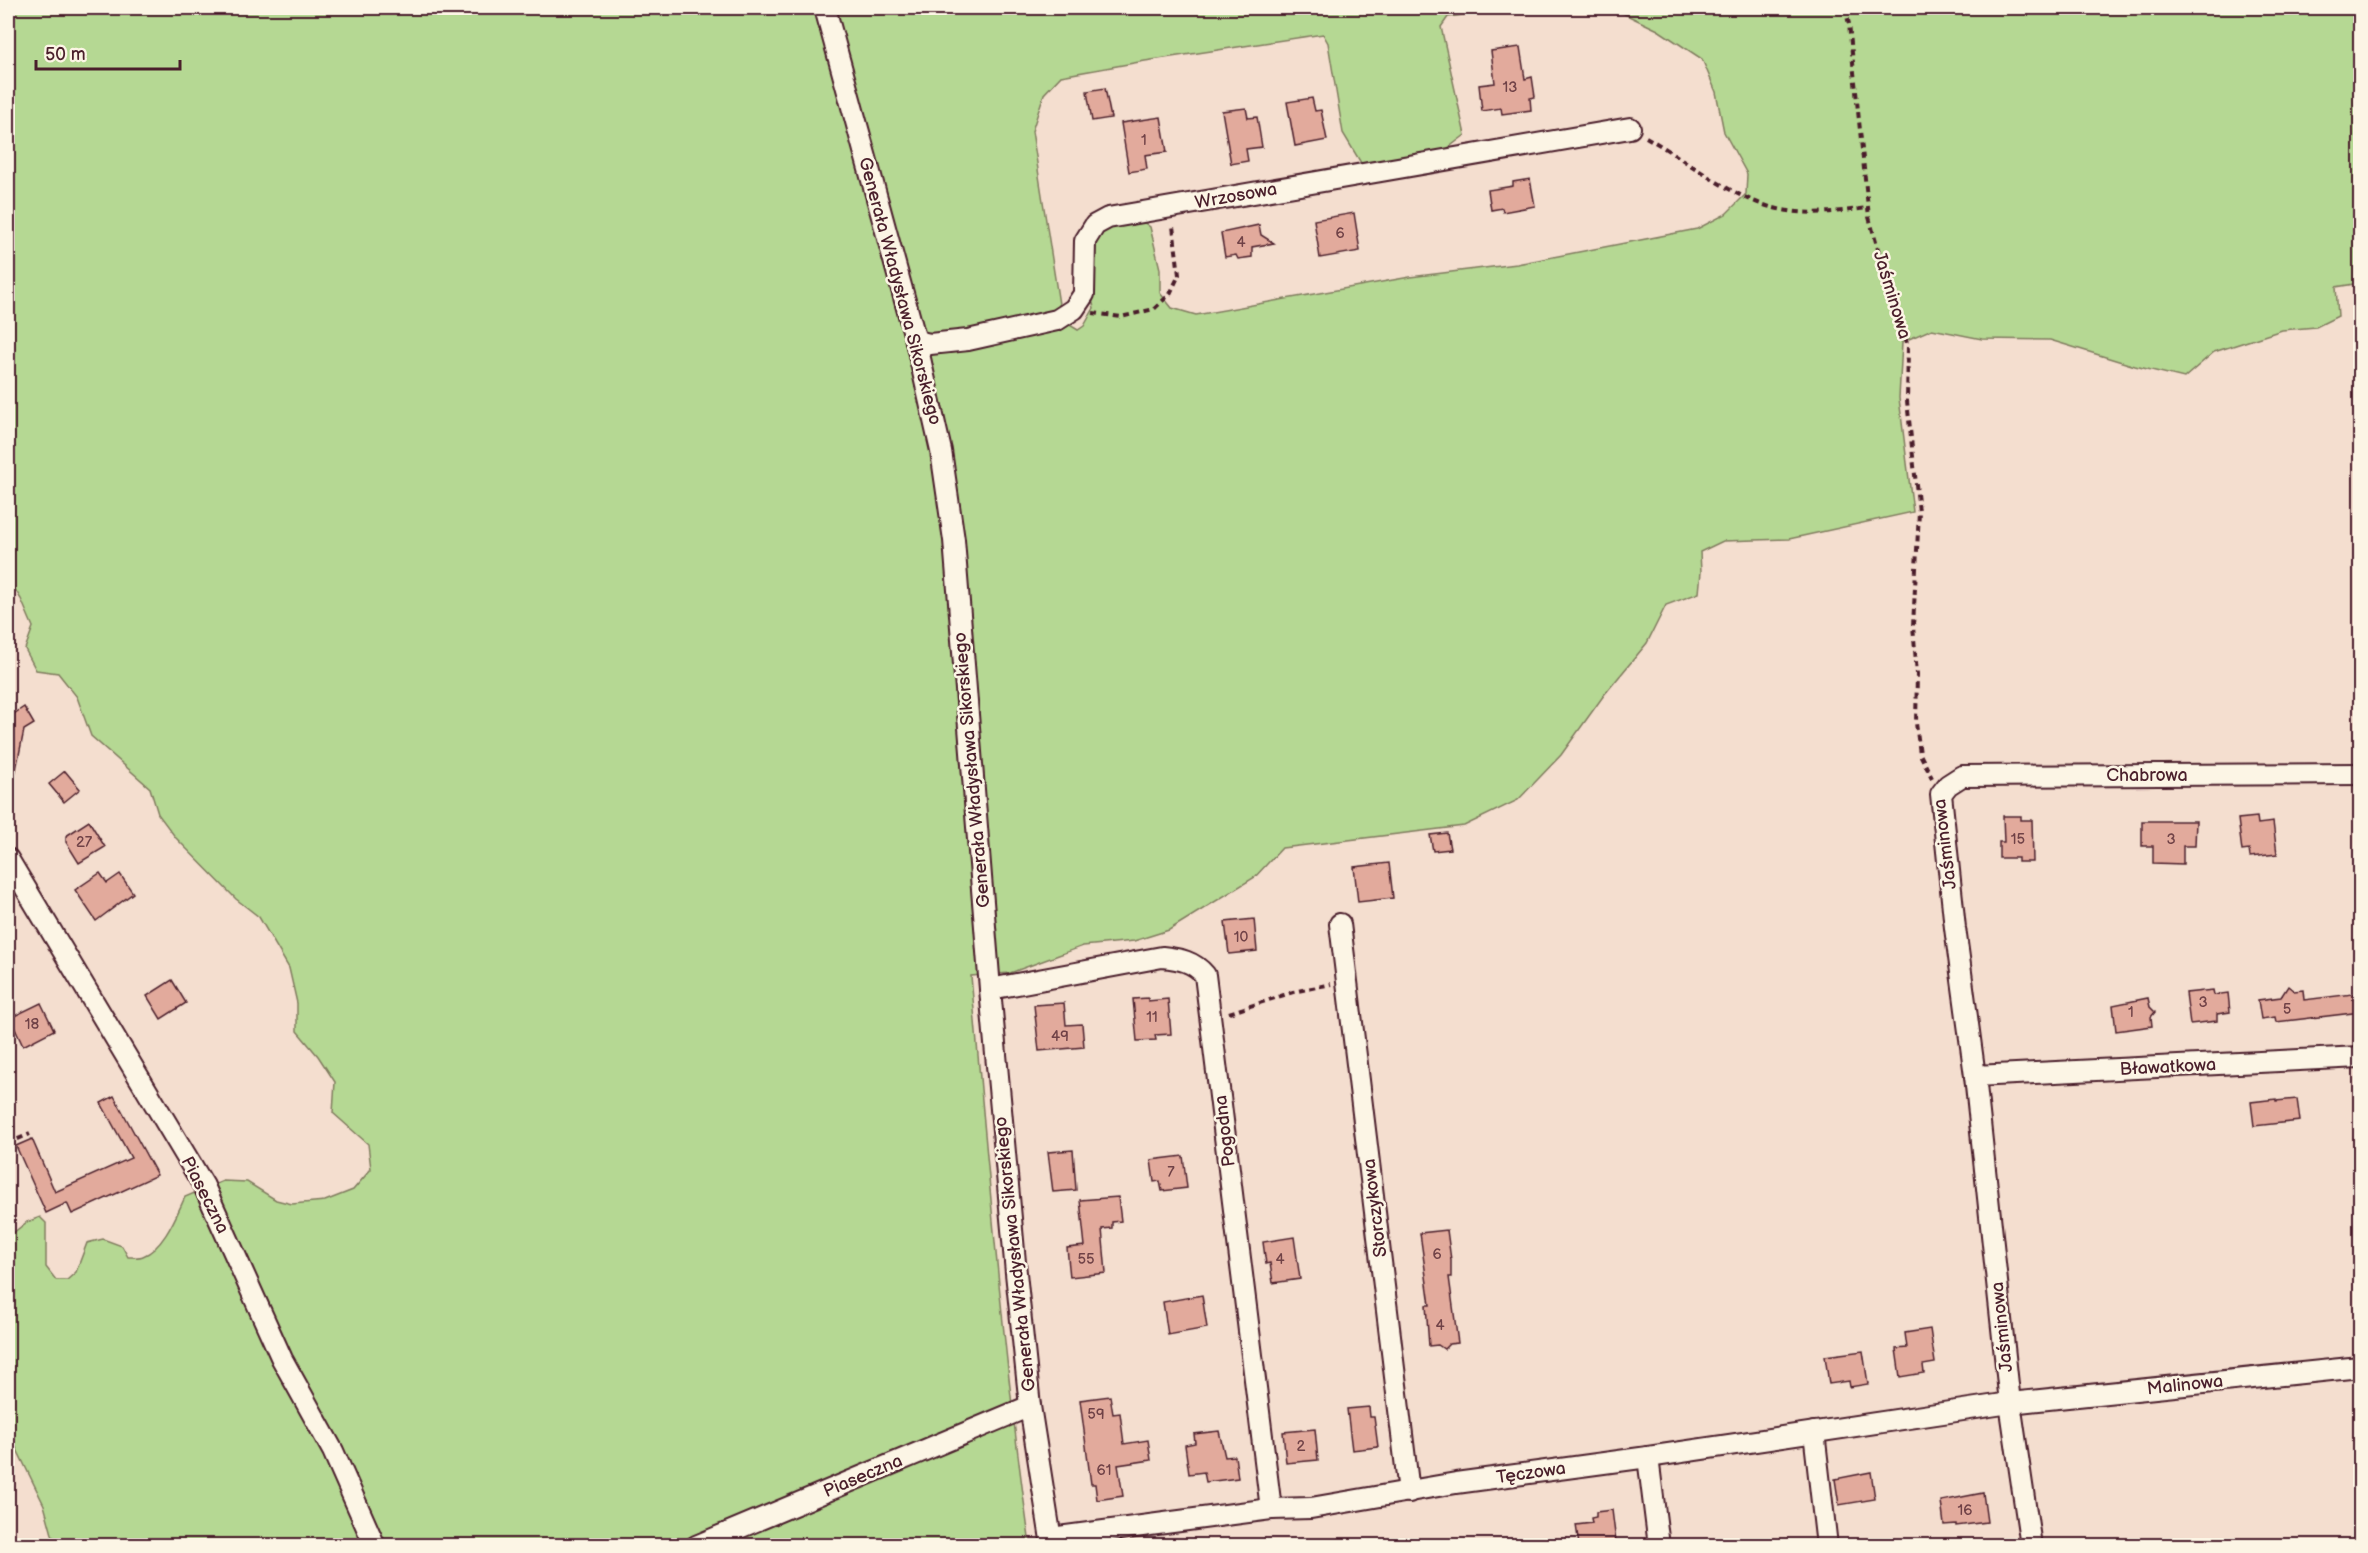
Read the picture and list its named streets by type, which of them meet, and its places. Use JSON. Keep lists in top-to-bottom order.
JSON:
{
  "streets": {
    "street": [
      "Wrzosowa",
      "Generała Władysława Sikorskiego",
      "Jaśminowa",
      "Chabrowa",
      "Bławatkowa",
      "Pogodna",
      "Piaseczna",
      "Storczykowa",
      "Malinowa",
      "Tęczowa"
    ]
  },
  "crossings": [
    ["Generała Władysława Sikorskiego", "Pogodna"],
    ["Generała Władysława Sikorskiego", "Piaseczna"],
    ["Generała Władysława Sikorskiego", "Tęczowa"],
    ["Jaśminowa", "Chabrowa"],
    ["Jaśminowa", "Bławatkowa"],
    ["Jaśminowa", "Malinowa"],
    ["Jaśminowa", "Tęczowa"],
    ["Pogodna", "Tęczowa"],
    ["Storczykowa", "Tęczowa"],
    ["Malinowa", "Tęczowa"]
  ],
  "house_numbers": [
    "13",
    "1",
    "6",
    "4",
    "15",
    "3",
    "27",
    "10",
    "3",
    "5",
    "1",
    "11",
    "18",
    "49",
    "7",
    "6",
    "55",
    "4",
    "4",
    "59",
    "2",
    "61",
    "16"
  ],
  "scale_bar": "50 m"
}
